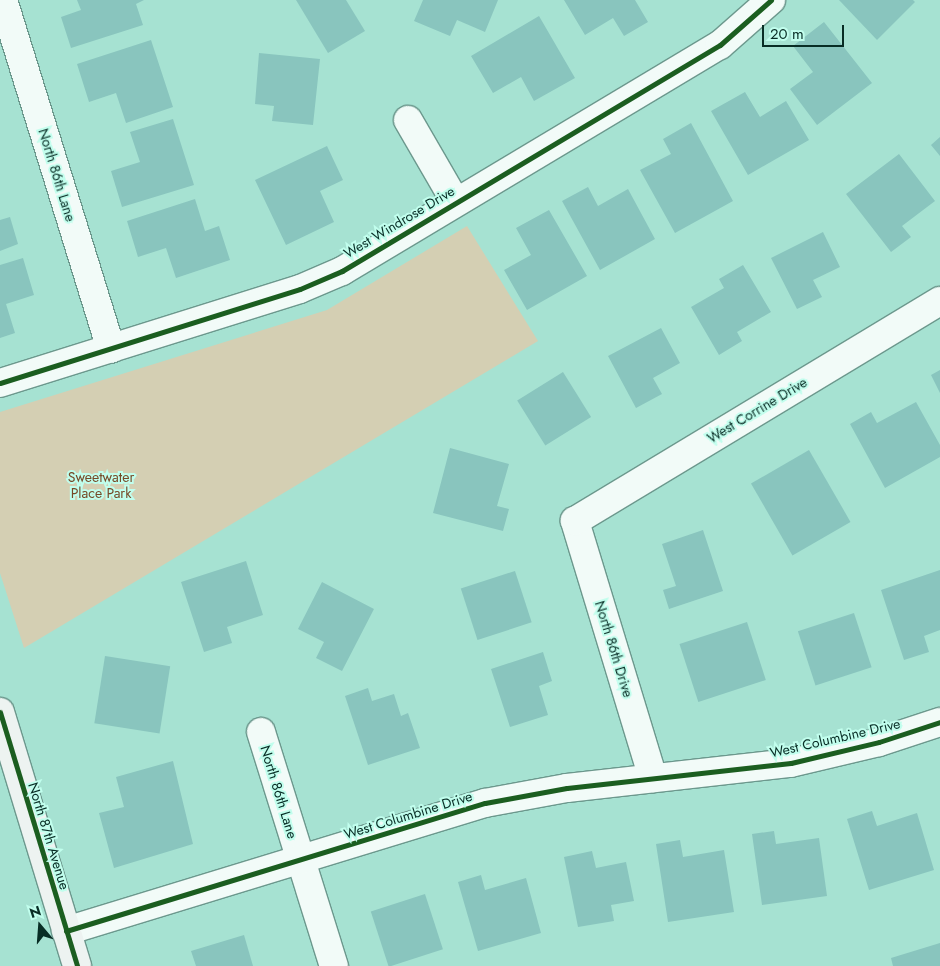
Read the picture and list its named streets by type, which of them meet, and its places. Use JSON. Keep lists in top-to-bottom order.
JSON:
{
  "streets": {
    "street": [
      "North 86th Lane",
      "West Windrose Drive",
      "West Corrine Drive",
      "North 86th Drive",
      "West Columbine Drive",
      "North 87th Avenue"
    ]
  },
  "crossings": [
    ["North 86th Lane", "West Windrose Drive"],
    ["North 86th Lane", "West Columbine Drive"],
    ["West Corrine Drive", "North 86th Drive"],
    ["North 86th Drive", "West Columbine Drive"],
    ["West Columbine Drive", "North 87th Avenue"]
  ],
  "parks": ["Sweetwater Place Park"],
  "scale_bar": "20 m",
  "north": "top"
}
